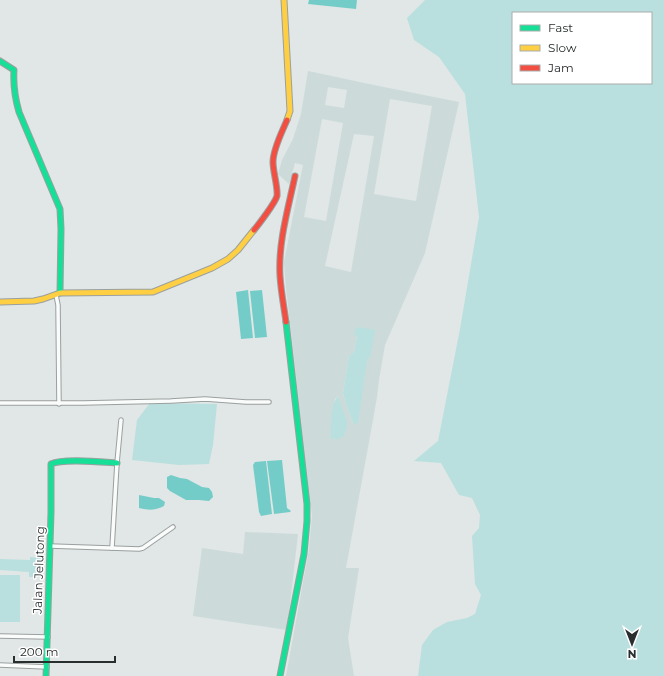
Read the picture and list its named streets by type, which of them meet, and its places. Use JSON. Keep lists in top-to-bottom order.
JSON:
{
  "streets": {
    "street": ["Jalan Jelutong"]
  },
  "legend": ["Fast", "Slow", "Jam"],
  "scale_bar": "200 m",
  "north": "bottom"
}
